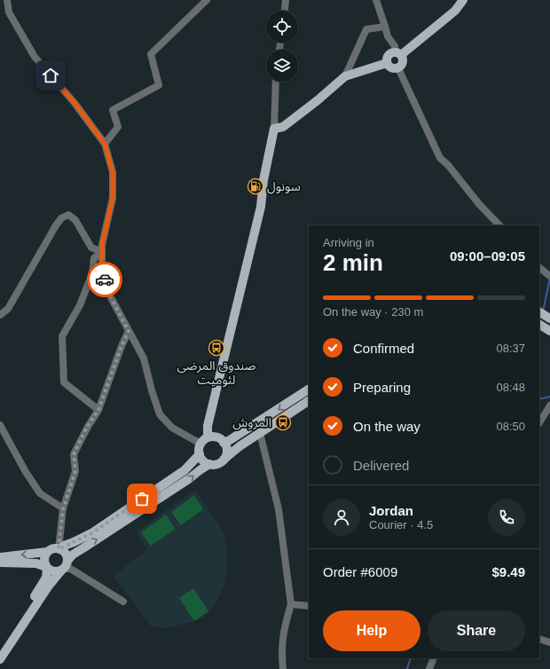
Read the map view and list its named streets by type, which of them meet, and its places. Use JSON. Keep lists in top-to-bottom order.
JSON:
{
  "places": {
    "fuel station": ["سونول"],
    "bus stop": ["صندوق المرضى لئوميت", "المروش"]
  },
  "page": {
    "heading": ["2 min", "Arriving in", "09:00–09:05"],
    "panel": [
      "Jordan",
      "Courier · 4.5",
      "Order #6009",
      "$9.49"
    ],
    "bar": "On the way · 230 m",
    "list": [
      ["Confirmed", "08:37"],
      ["Preparing", "08:48"],
      ["On the way", "08:50"],
      "Delivered"
    ],
    "buttons": ["Help", "Share"]
  }
}
